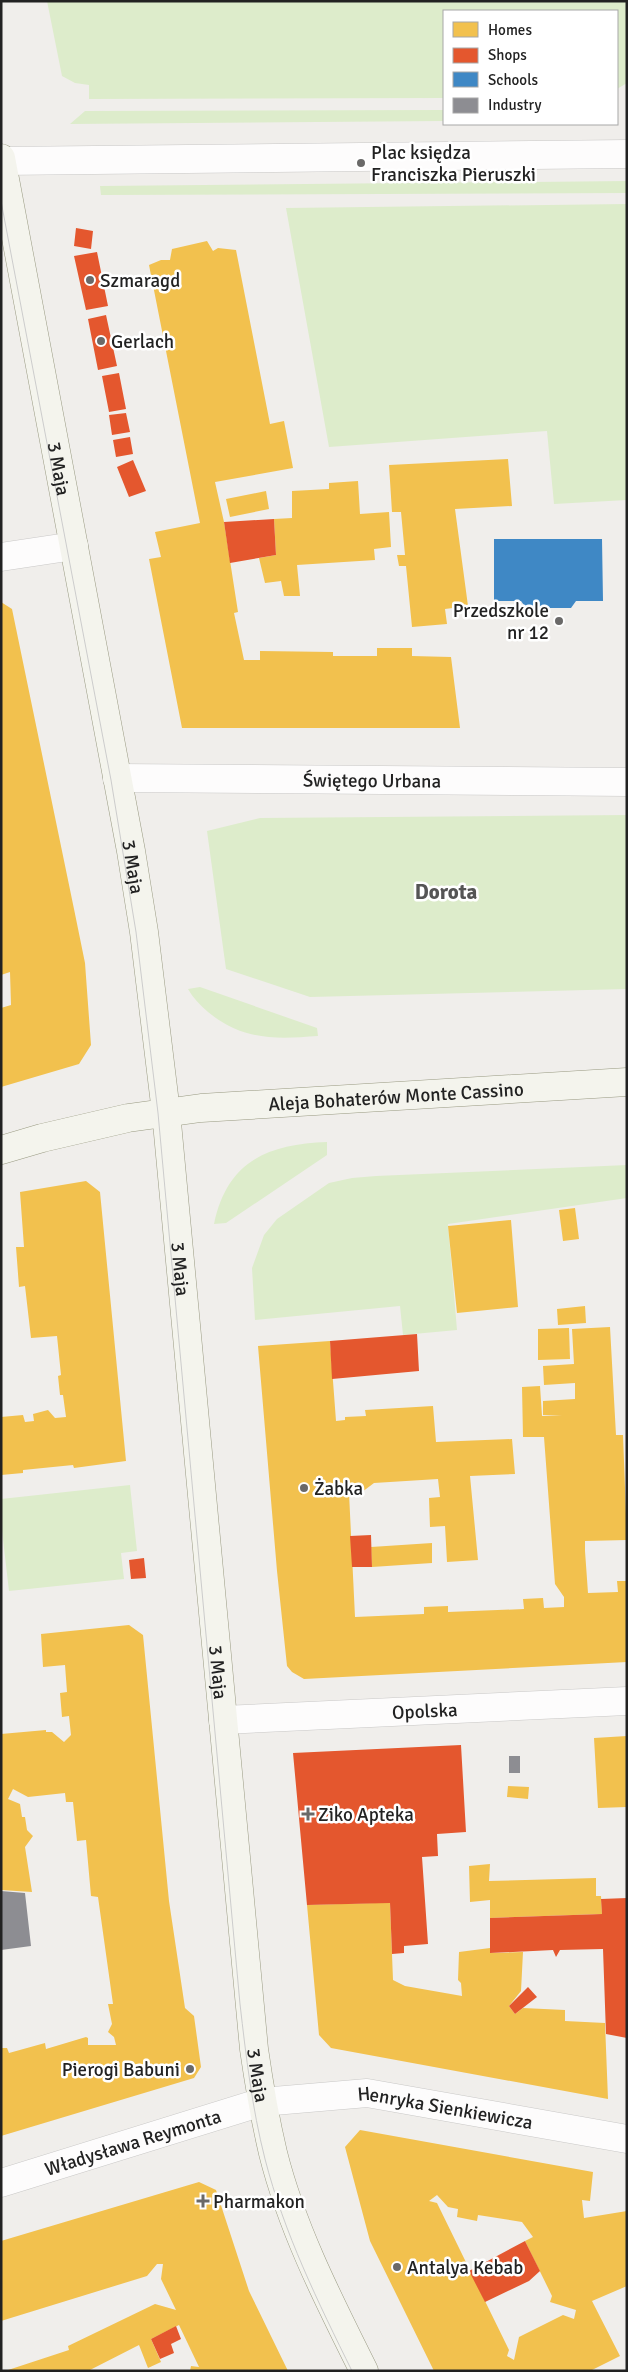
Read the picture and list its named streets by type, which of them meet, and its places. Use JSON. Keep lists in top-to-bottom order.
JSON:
{
  "streets": {
    "street": [
      "3 Maja",
      "Świętego Urbana",
      "Aleja Bohaterów Monte Cassino",
      "Opolska",
      "Henryka Sienkiewicza",
      "Władysława Reymonta"
    ]
  },
  "crossings": [
    ["3 Maja", "Świętego Urbana"],
    ["3 Maja", "Aleja Bohaterów Monte Cassino"],
    ["3 Maja", "Opolska"],
    ["3 Maja", "Henryka Sienkiewicza"],
    ["3 Maja", "Władysława Reymonta"],
    ["Henryka Sienkiewicza", "Władysława Reymonta"]
  ],
  "districts": ["Dorota"],
  "places": {
    "other": [
      "Plac księdza Franciszka Pieruszki",
      "Szmaragd",
      "Gerlach",
      "Przedszkole nr 12",
      "Żabka",
      "Pierogi Babuni",
      "Antalya Kebab"
    ],
    "health": ["Ziko Apteka", "Pharmakon"]
  },
  "legend": [
    "Homes",
    "Shops",
    "Schools",
    "Industry"
  ]
}
